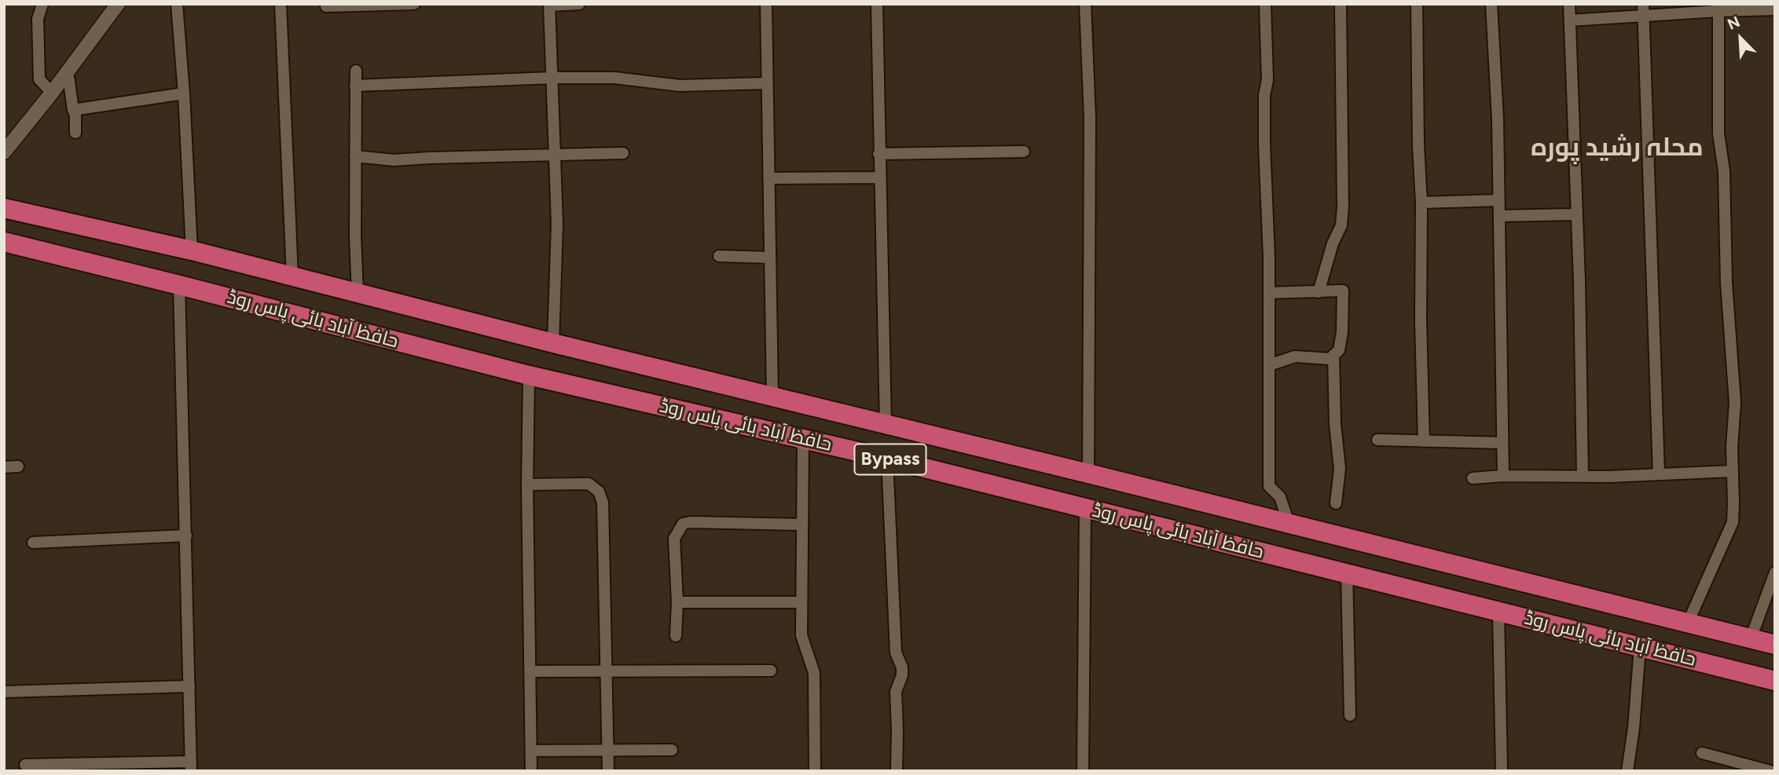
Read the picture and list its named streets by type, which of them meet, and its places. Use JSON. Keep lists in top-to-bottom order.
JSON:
{
  "streets": {
    "highway": ["حافظ آباد بائی پاس روڈ", "Bypass"]
  },
  "districts": ["محلہ رشید پورہ"],
  "north": "top left"
}
